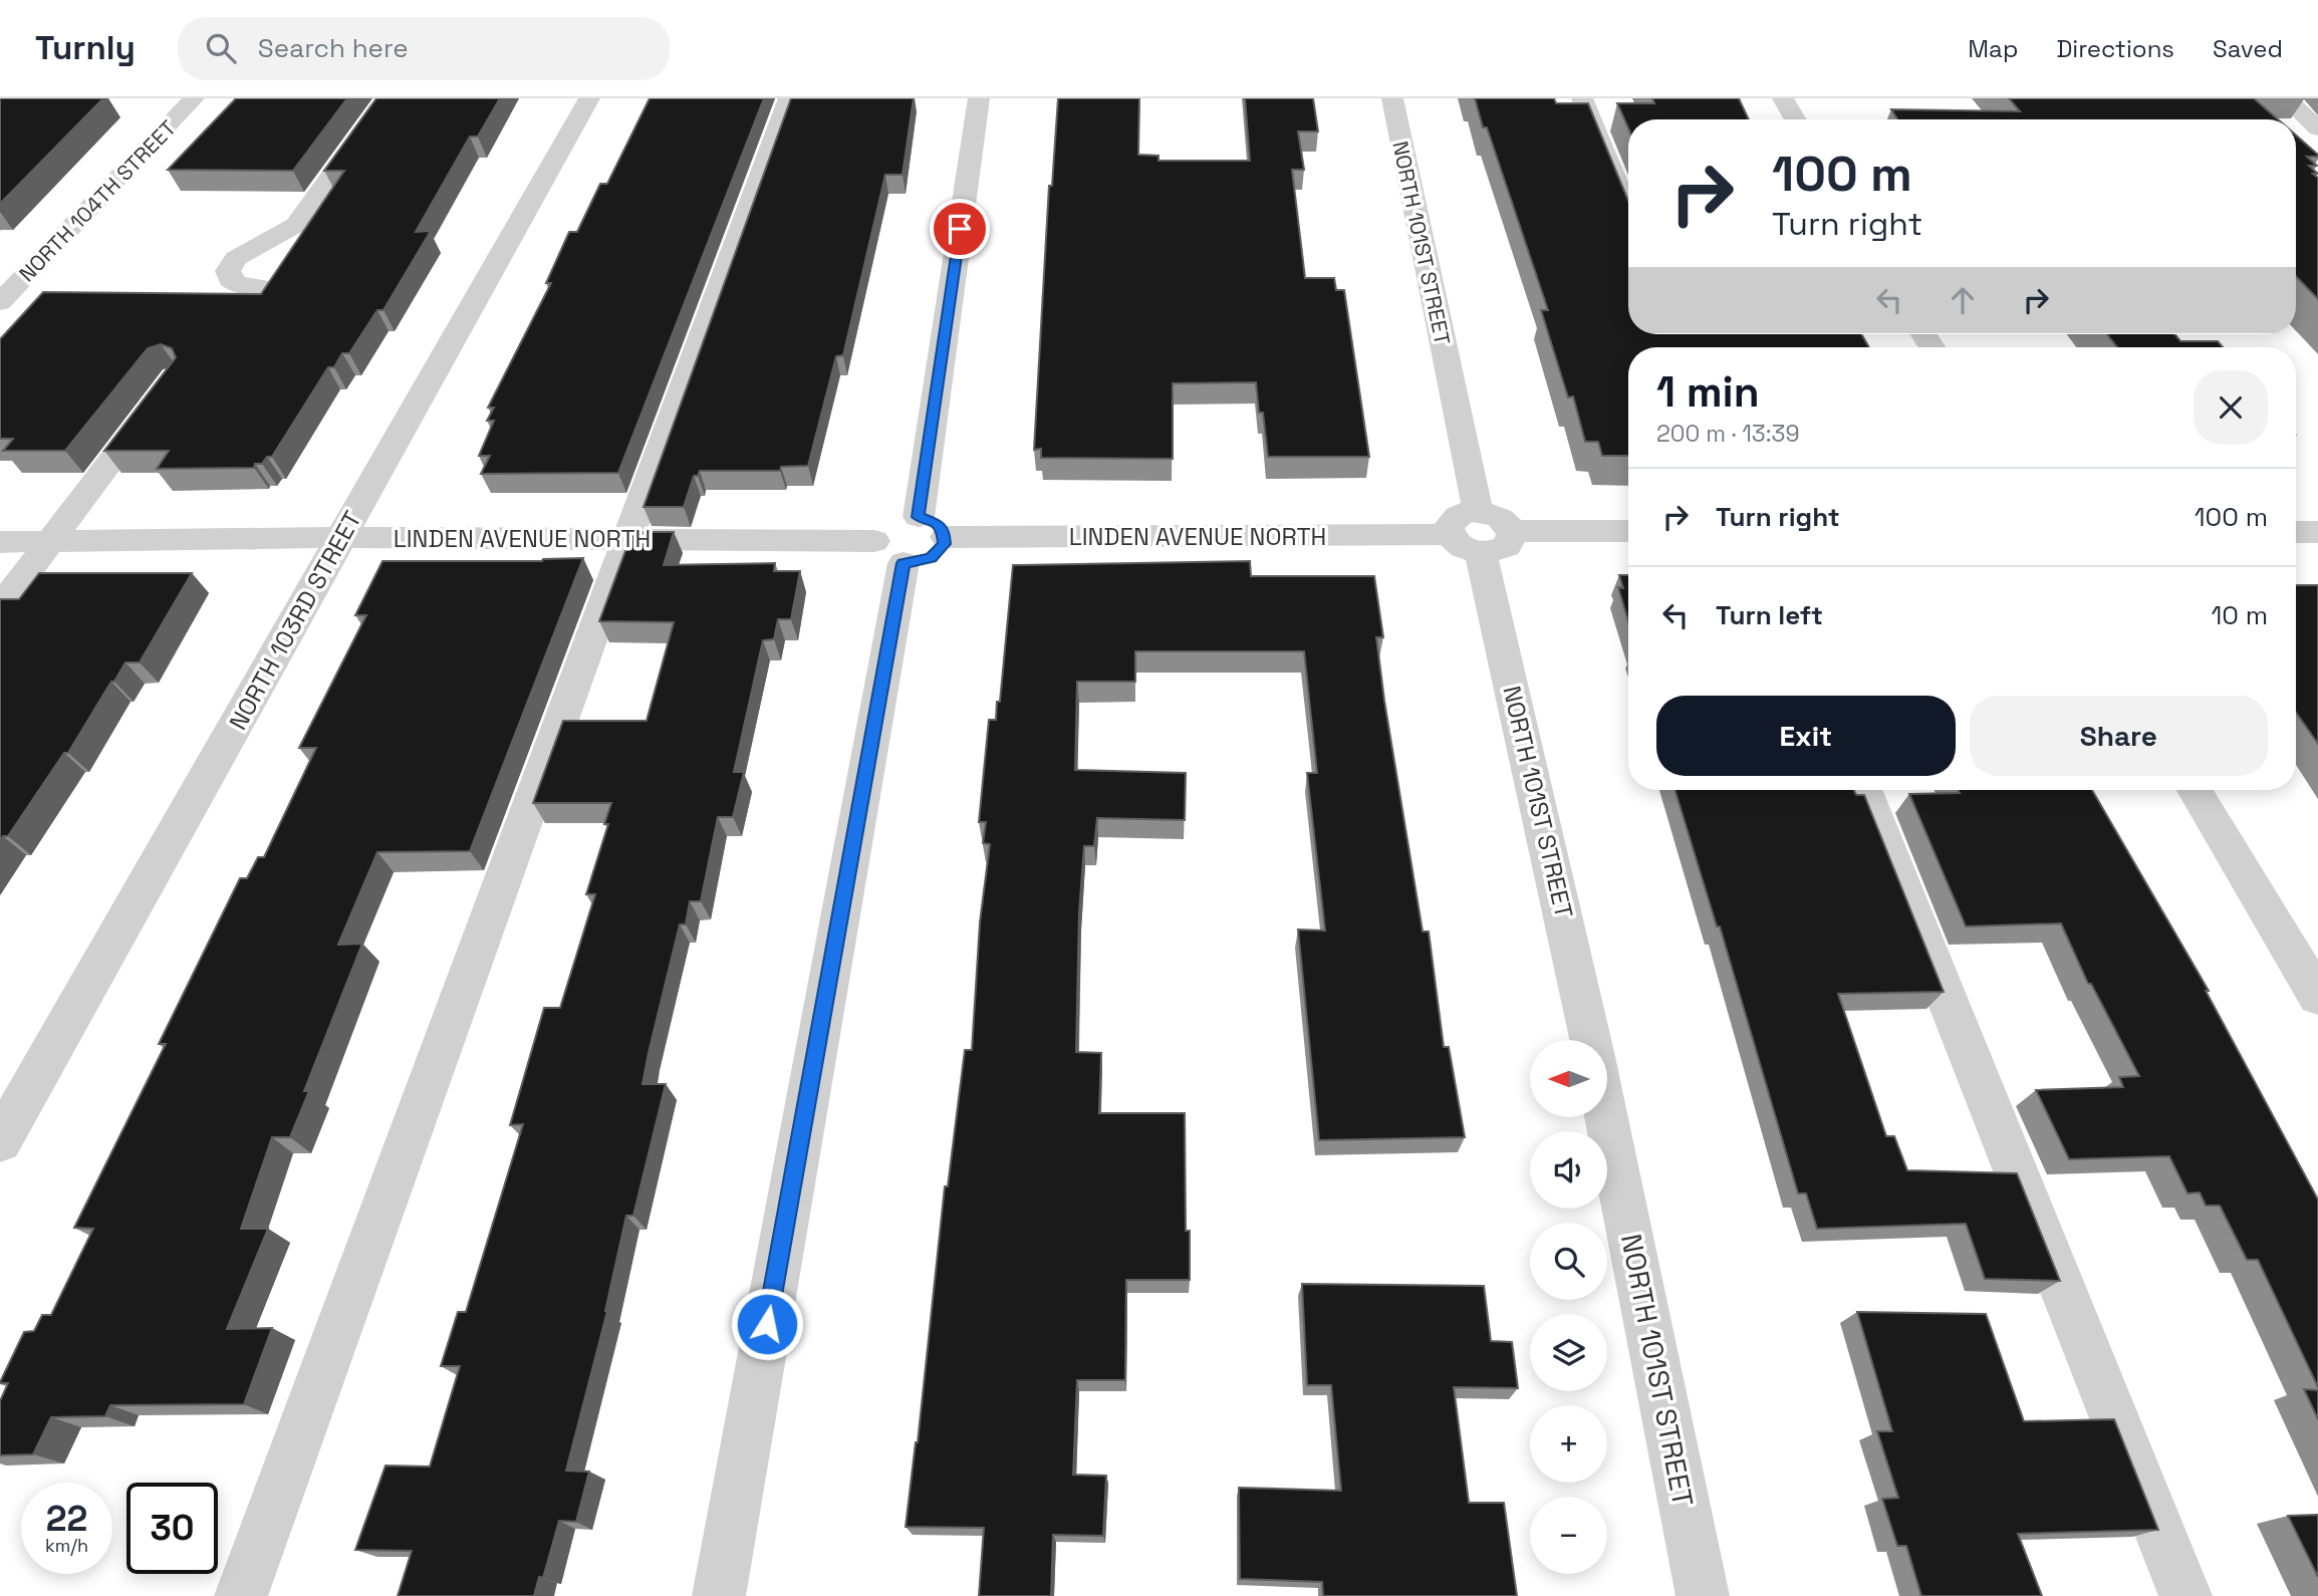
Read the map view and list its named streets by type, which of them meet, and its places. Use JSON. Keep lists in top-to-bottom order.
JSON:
{
  "streets": {
    "street": [
      "NORTH 104TH STREET",
      "NORTH 101ST STREET",
      "LINDEN AVENUE NORTH",
      "NORTH 103RD STREET"
    ]
  },
  "crossings": [
    ["NORTH 101ST STREET", "LINDEN AVENUE NORTH"],
    ["LINDEN AVENUE NORTH", "NORTH 103RD STREET"]
  ],
  "north": "left",
  "page": {
    "header": "Turnly",
    "search": "Search here",
    "nav": ["Map", "Directions", "Saved"],
    "turn": ["100 m", "Turn right"],
    "heading": ["1 min", "200 m · 13:39"],
    "list": [
      {
        "name": "Turn right",
        "value": "100 m"
      },
      {
        "name": "Turn left",
        "value": "10 m"
      }
    ],
    "buttons": ["Exit", "Share"],
    "map_buttons": ["+", "−"],
    "speed": "22 km/h",
    "limit": "30"
  }
}
